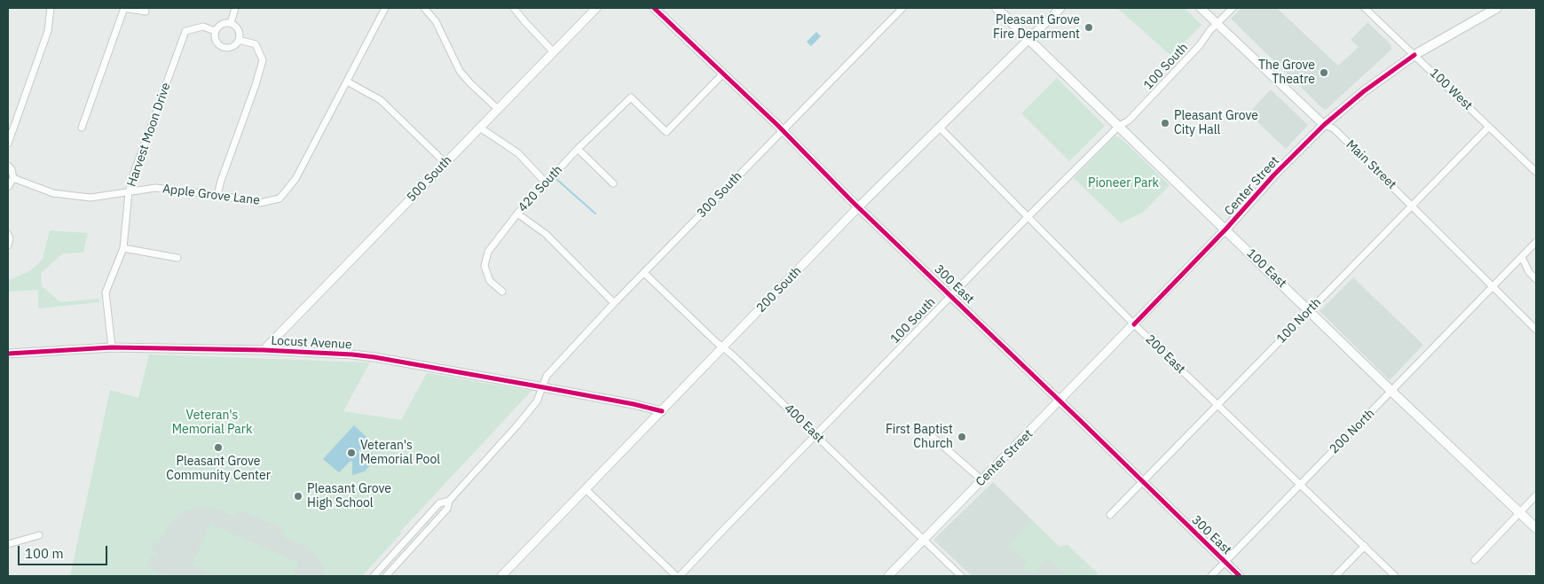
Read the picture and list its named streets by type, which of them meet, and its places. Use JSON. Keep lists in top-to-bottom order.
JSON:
{
  "streets": {
    "main road": ["Center Street", "100 East"],
    "street": [
      "100 South",
      "100 West",
      "Harvest Moon Drive",
      "Main Street",
      "500 South",
      "420 South",
      "Apple Grove Lane",
      "300 South",
      "300 East",
      "200 South",
      "100 North",
      "Locust Avenue",
      "200 East",
      "400 East",
      "200 North"
    ]
  },
  "crossings": [
    ["100 South", "Main Street"],
    ["100 South", "100 East"],
    ["100 South", "300 East"],
    ["100 South", "200 East"],
    ["100 South", "400 East"],
    ["100 West", "Center Street"],
    ["100 West", "100 North"],
    ["Harvest Moon Drive", "Apple Grove Lane"],
    ["Harvest Moon Drive", "Locust Avenue"],
    ["Main Street", "Center Street"],
    ["Main Street", "100 North"],
    ["Main Street", "200 North"],
    ["500 South", "Locust Avenue"],
    ["Center Street", "100 East"],
    ["Center Street", "300 East"],
    ["Center Street", "200 East"],
    ["Center Street", "400 East"],
    ["420 South", "300 East"],
    ["300 South", "300 East"],
    ["300 South", "Locust Avenue"],
    ["300 South", "400 East"],
    ["100 East", "200 South"],
    ["100 East", "100 North"],
    ["100 East", "200 North"],
    ["300 East", "200 South"],
    ["300 East", "100 North"],
    ["300 East", "200 North"],
    ["200 South", "Locust Avenue"],
    ["200 South", "200 East"],
    ["200 South", "400 East"],
    ["100 North", "200 East"],
    ["200 East", "200 North"]
  ],
  "parks": ["Pioneer Park", "Veteran's Memorial Park"],
  "places": [
    "Pleasant Grove Fire Deparment",
    "The Grove Theatre",
    "Pleasant Grove City Hall",
    "First Baptist Church",
    "Pleasant Grove Community Center",
    "Veteran's Memorial Pool",
    "Pleasant Grove High School"
  ],
  "scale_bar": "100 m"
}
